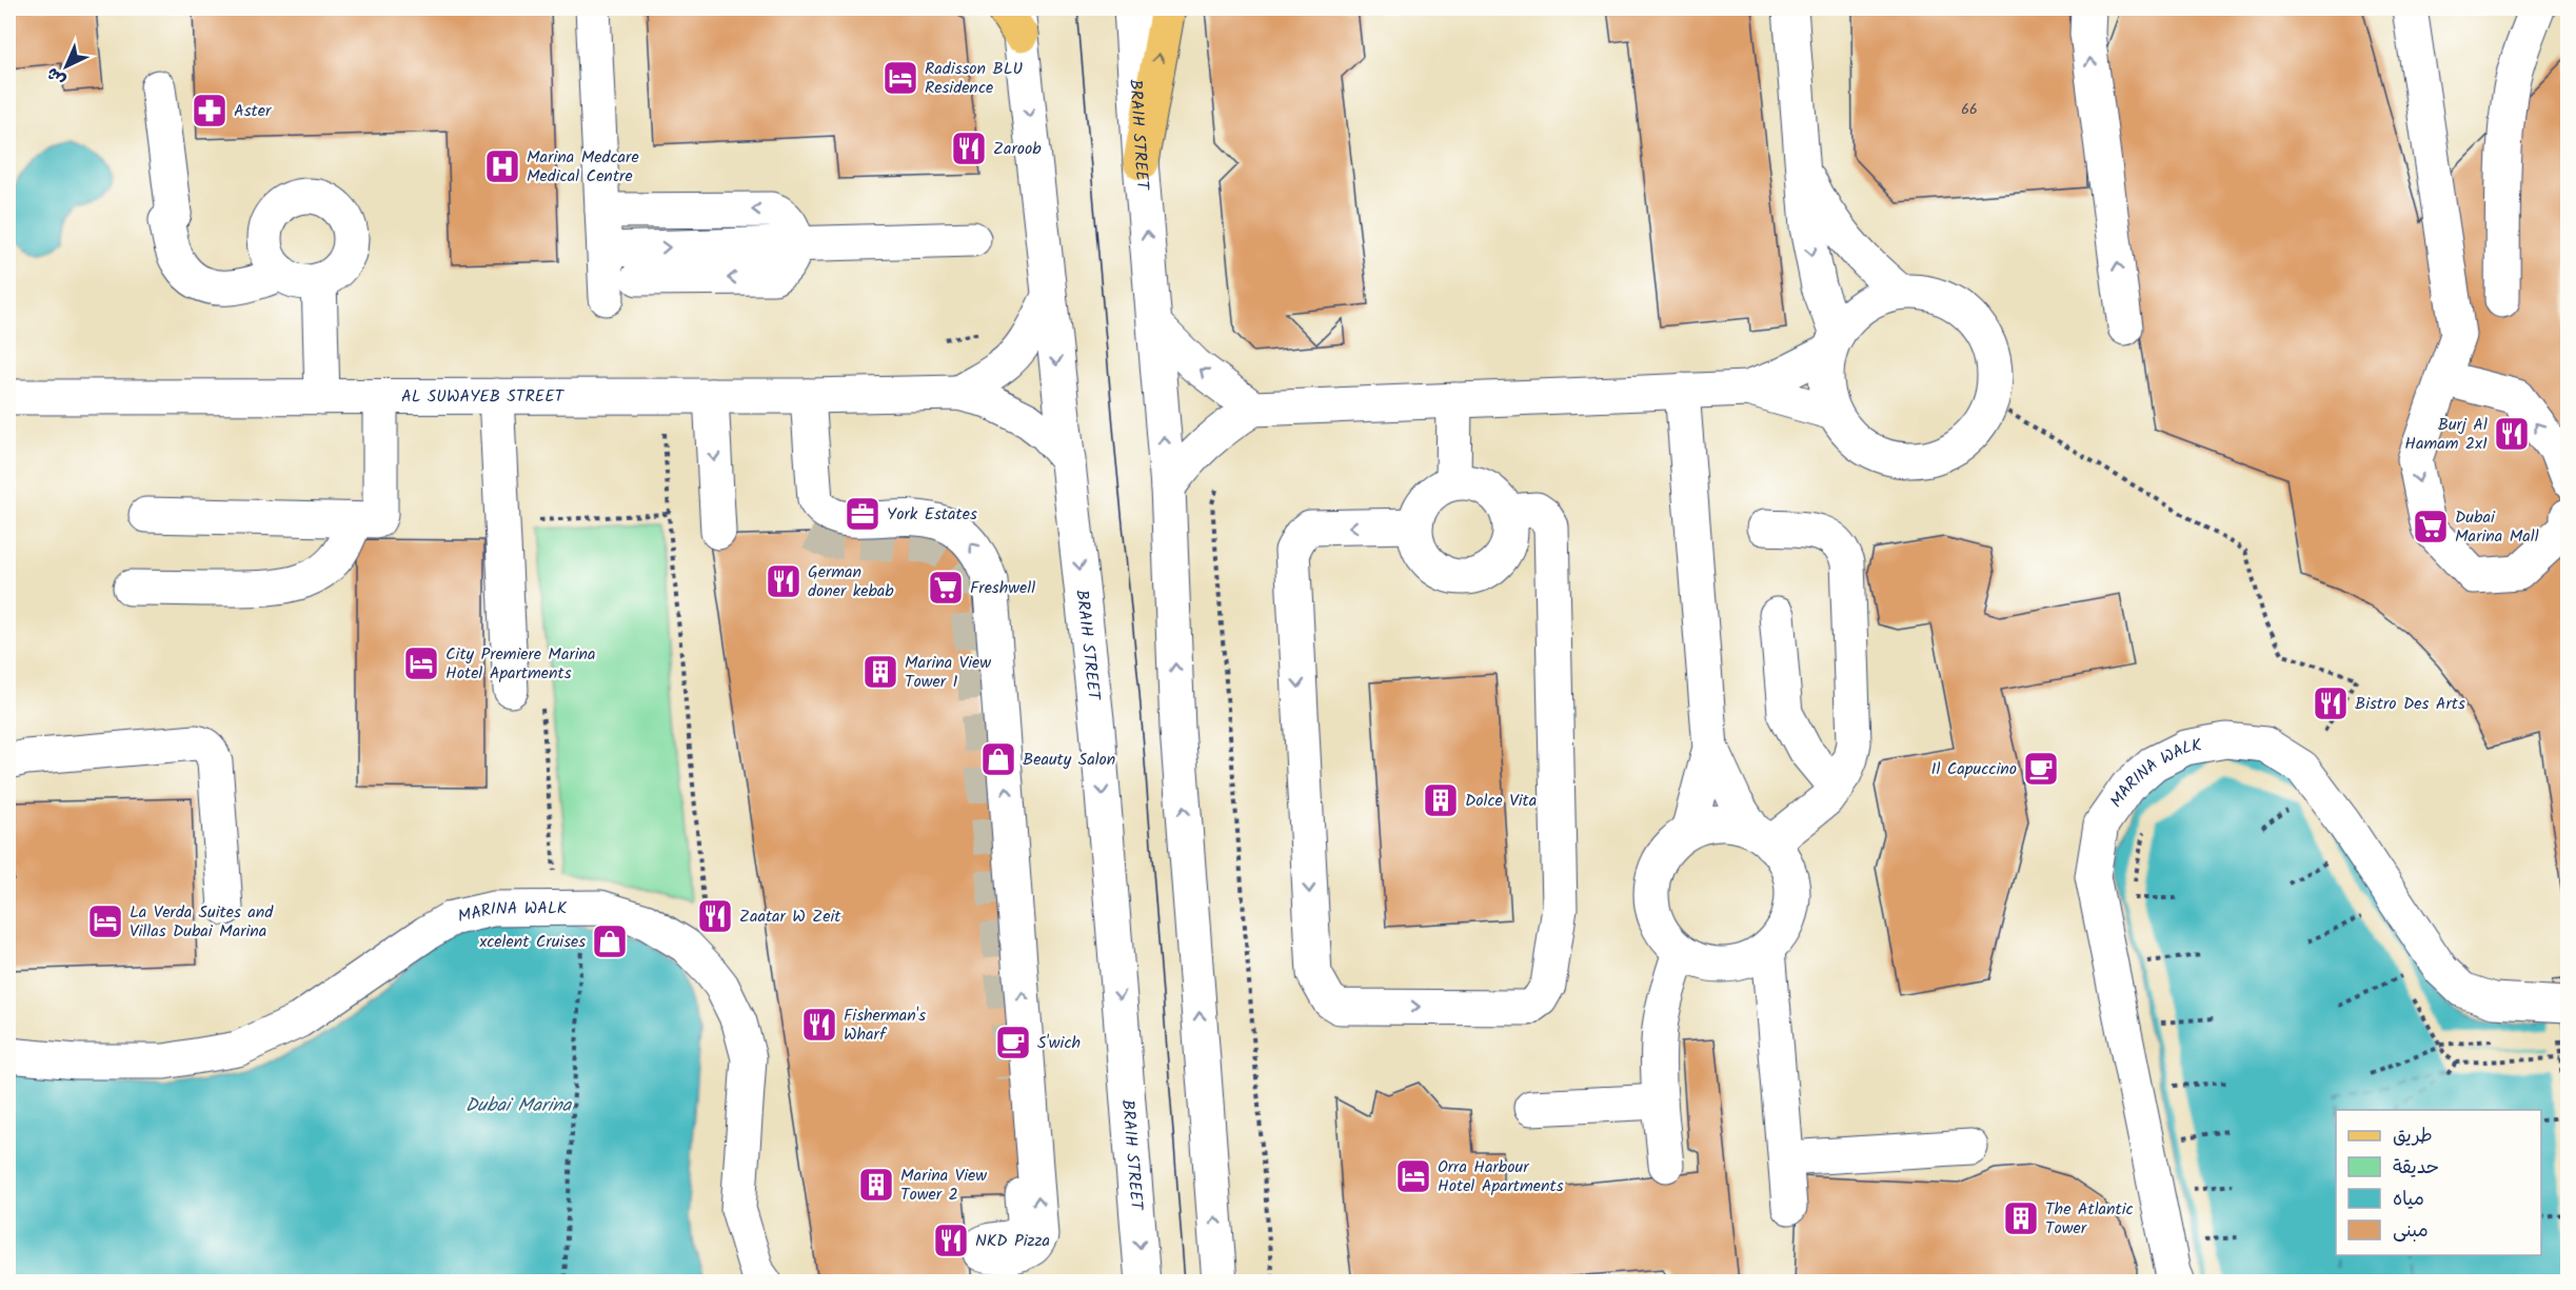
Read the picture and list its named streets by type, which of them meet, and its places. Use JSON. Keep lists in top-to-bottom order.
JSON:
{
  "streets": {
    "street": ["BRAIH STREET", "AL SUWAYEB STREET", "MARINA WALK"]
  },
  "crossings": [
    ["BRAIH STREET", "AL SUWAYEB STREET"]
  ],
  "water": ["Dubai Marina"],
  "places": {
    "hotel": [
      "Radisson BLU Residence",
      "City Premiere Marina Hotel Apartments",
      "La Verda Suites and Villas Dubai Marina",
      "Orra Harbour Hotel Apartments"
    ],
    "pharmacy": ["Aster"],
    "restaurant": [
      "Zaroob",
      "Burj Al Hamam 2x1",
      "German doner kebab",
      "Bistro Des Arts",
      "Zaatar W Zeit",
      "Fisherman's Wharf",
      "NKD Pizza"
    ],
    "hospital": ["Marina Medcare Medical Centre"],
    "office": ["York Estates"],
    "supermarket": ["Dubai Marina Mall", "Freshwell"],
    "building": [
      "Marina View Tower 1",
      "Dolce Vita",
      "Marina View Tower 2",
      "The Atlantic Tower"
    ],
    "shop": ["Beauty Salon", "xcelent Cruises"],
    "cafe": ["Il Capuccino", "S'wich"]
  },
  "house_numbers": ["66"],
  "legend": [
    "طريق",
    "حديقة",
    "مياه",
    "مبنى"
  ],
  "north": "bottom left"
}
